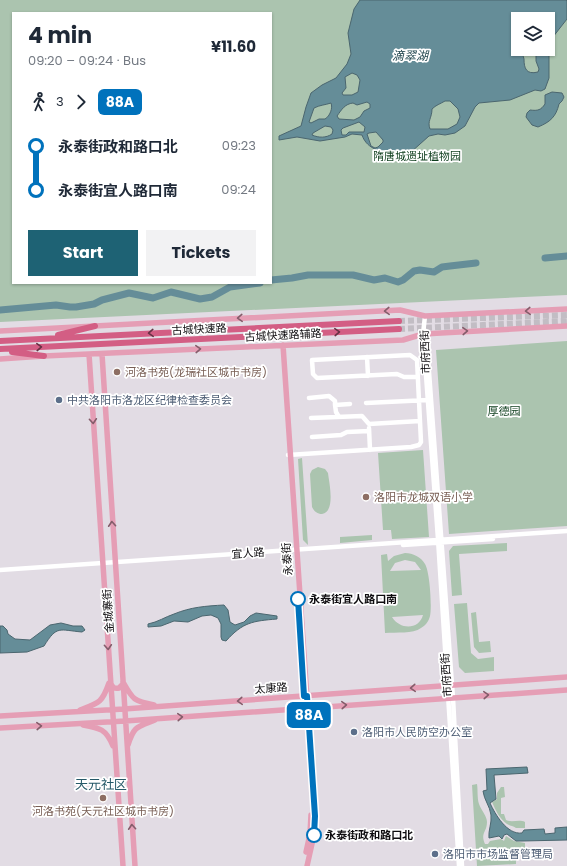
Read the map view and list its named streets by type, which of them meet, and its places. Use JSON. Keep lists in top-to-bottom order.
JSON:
{
  "streets": {
    "highway": ["古城快速路"],
    "main road": [
      "古城快速路辅路",
      "永泰街",
      "金城寨街",
      "太康路"
    ],
    "street": ["市府西街", "宜人路"]
  },
  "crossings": [
    ["古城快速路辅路", "市府西街"],
    ["古城快速路辅路", "永泰街"],
    ["古城快速路辅路", "金城寨街"],
    ["市府西街", "宜人路"],
    ["市府西街", "太康路"],
    ["宜人路", "永泰街"],
    ["宜人路", "金城寨街"],
    ["永泰街", "太康路"],
    ["金城寨街", "太康路"]
  ],
  "districts": ["天元社区"],
  "water": ["滴翠湖"],
  "parks": ["隋唐城遗址植物园", "厚德园"],
  "places": [
    "河洛书苑(龙瑞社区城市书房)",
    "中共洛阳市洛龙区纪律检查委员会",
    "洛阳市龙城双语小学",
    "永泰街宜人路口南",
    "洛阳市人民防空办公室",
    "河洛书苑(天元社区城市书房)",
    "永泰街政和路口北",
    "洛阳市市场监督管理局"
  ],
  "lines": ["bus line 88A"],
  "page": {
    "on_map": "88A",
    "heading": ["4 min", "09:20 – 09:24 · Bus", "¥11.60"],
    "legs": ["3", "88A"],
    "list": [
      {
        "name": "永泰街政和路口北",
        "value": "09:23"
      },
      {
        "name": "永泰街宜人路口南",
        "value": "09:24"
      }
    ],
    "buttons": ["Start", "Tickets"]
  }
}
